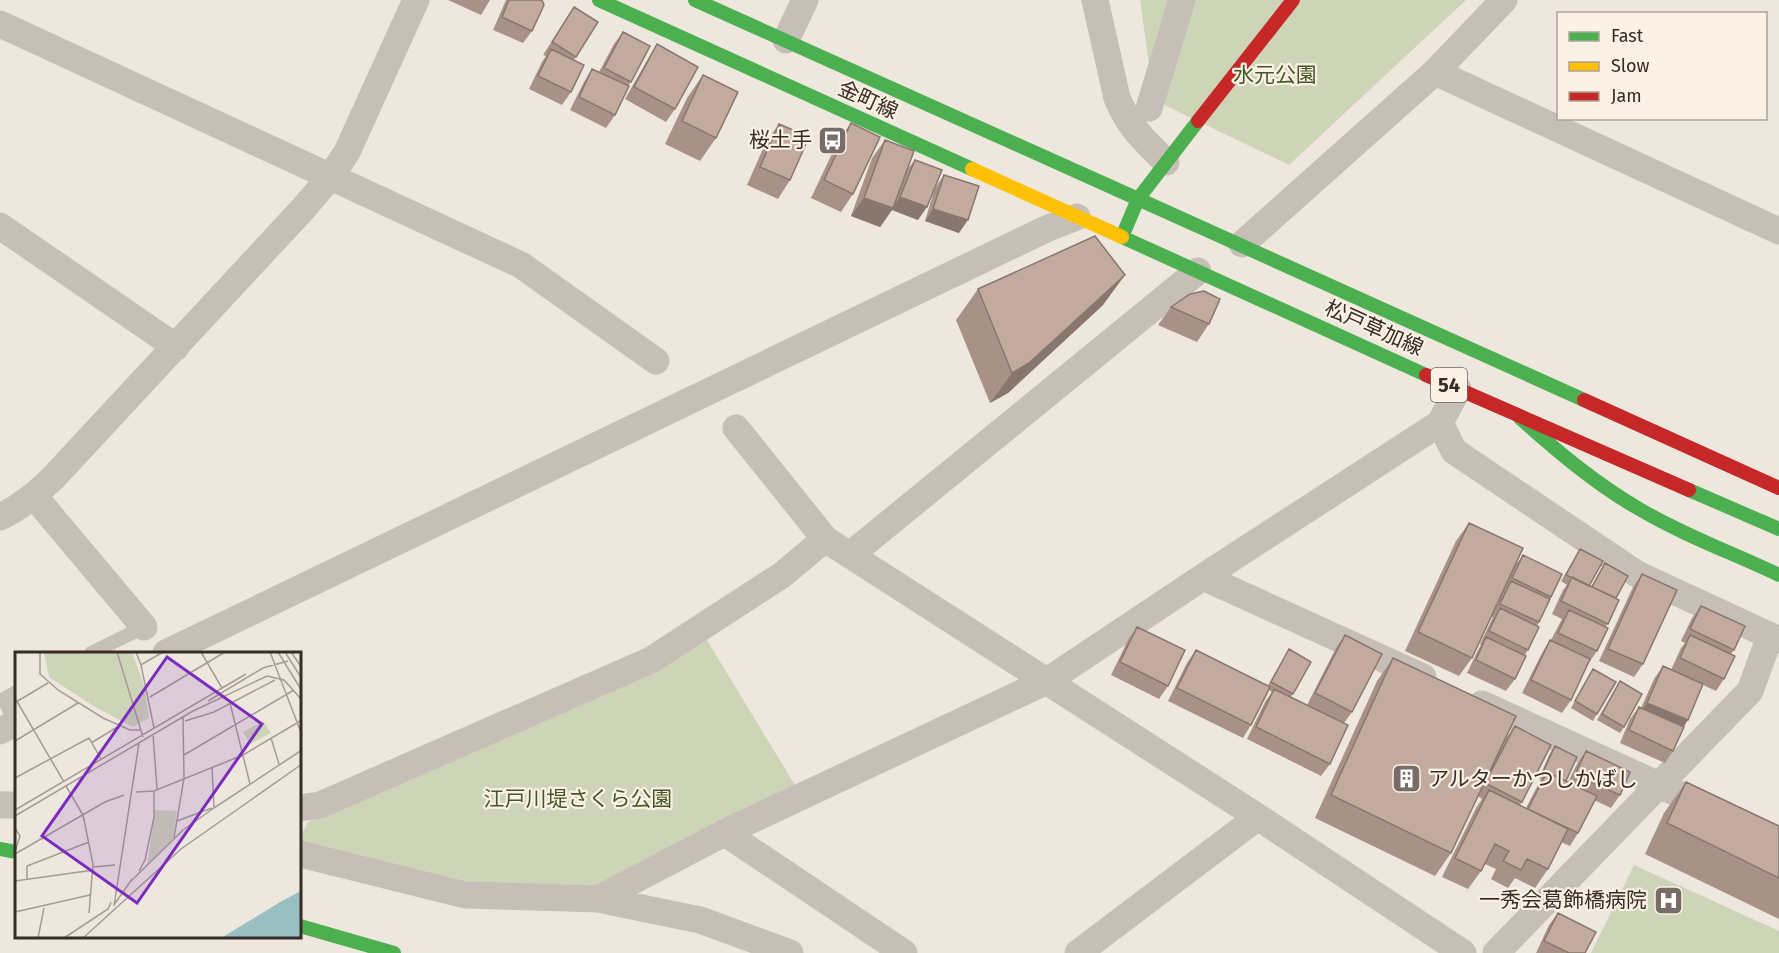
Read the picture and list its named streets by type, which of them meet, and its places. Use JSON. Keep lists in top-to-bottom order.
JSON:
{
  "streets": {
    "main road": ["金町線", "松戸草加線", "54"]
  },
  "crossings": [
    ["金町線", "松戸草加線"]
  ],
  "parks": ["水元公園", "江戸川堤さくら公園"],
  "places": {
    "bus stop": ["桜土手"],
    "building": ["アルターかつしかばし"],
    "hospital": ["一秀会葛飾橋病院"]
  },
  "legend": ["Fast", "Slow", "Jam"]
}
